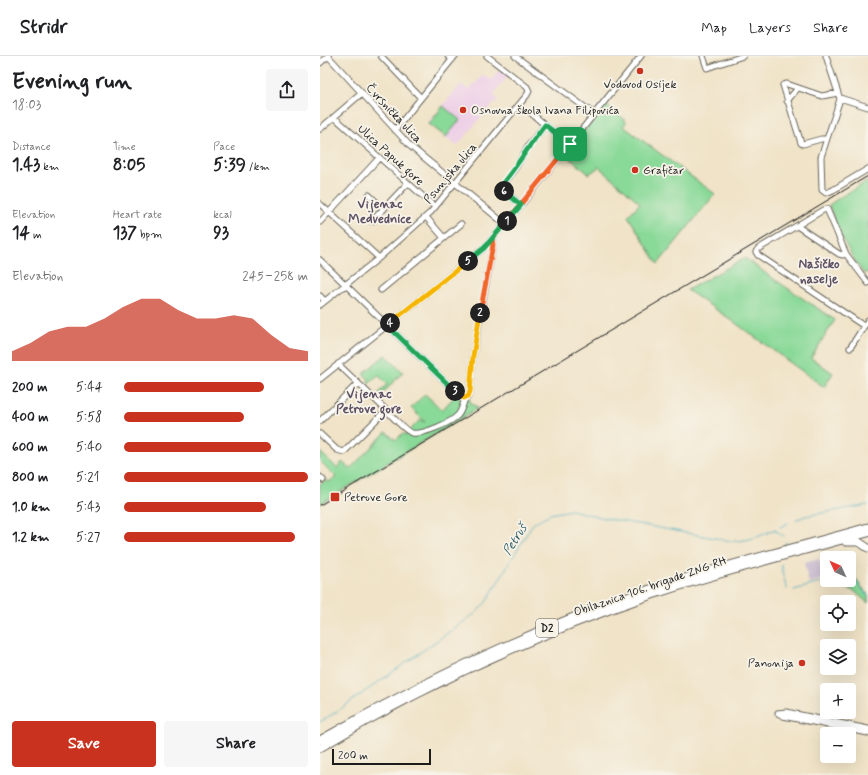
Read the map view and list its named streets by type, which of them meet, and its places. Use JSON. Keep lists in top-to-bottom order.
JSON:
{
  "streets": {
    "highway": ["Obilaznica 106. brigade ZNG RH", "D2"],
    "street": ["Čvrsnička ulica", "Ulica Papuk gore", "Psunjska ulica"]
  },
  "crossings": [
    ["Čvrsnička ulica", "Psunjska ulica"],
    ["Ulica Papuk gore", "Psunjska ulica"]
  ],
  "districts": ["Vijenac Medvednice", "Našičko naselje", "Vijenac Petrove gore"],
  "water": ["Petruš"],
  "places": {
    "other": [
      "Vodovod Osijek",
      "Osnovna škola Ivana Filipovića",
      "Grafičar",
      "Panonija"
    ],
    "transit": ["Petrove Gore"]
  },
  "scale_bar": "200 m",
  "north": "top left",
  "page": {
    "header": "Stridr",
    "nav": ["Map", "Layers", "Share"],
    "heading": ["Evening run", "18:03"],
    "stats": [
      ["Distance", "1.43 km"],
      ["Time", "8:05"],
      ["Pace", "5:39 /km"],
      ["Elevation", "14 m"],
      ["Heart rate", "137 bpm"],
      ["kcal", "93"]
    ],
    "pins": [
      "6",
      "1",
      "5",
      "2",
      "4",
      "3"
    ],
    "chart": ["Elevation", "245–258 m"],
    "list": [
      {
        "name": "200 m",
        "note": "5:44"
      },
      {
        "name": "400 m",
        "note": "5:58"
      },
      {
        "name": "600 m",
        "note": "5:40"
      },
      {
        "name": "800 m",
        "note": "5:21"
      },
      {
        "name": "1.0 km",
        "note": "5:43"
      },
      {
        "name": "1.2 km",
        "note": "5:27"
      }
    ],
    "map_buttons": ["+", "−"],
    "buttons": ["Save", "Share"],
    "scale": "200 m"
  }
}
